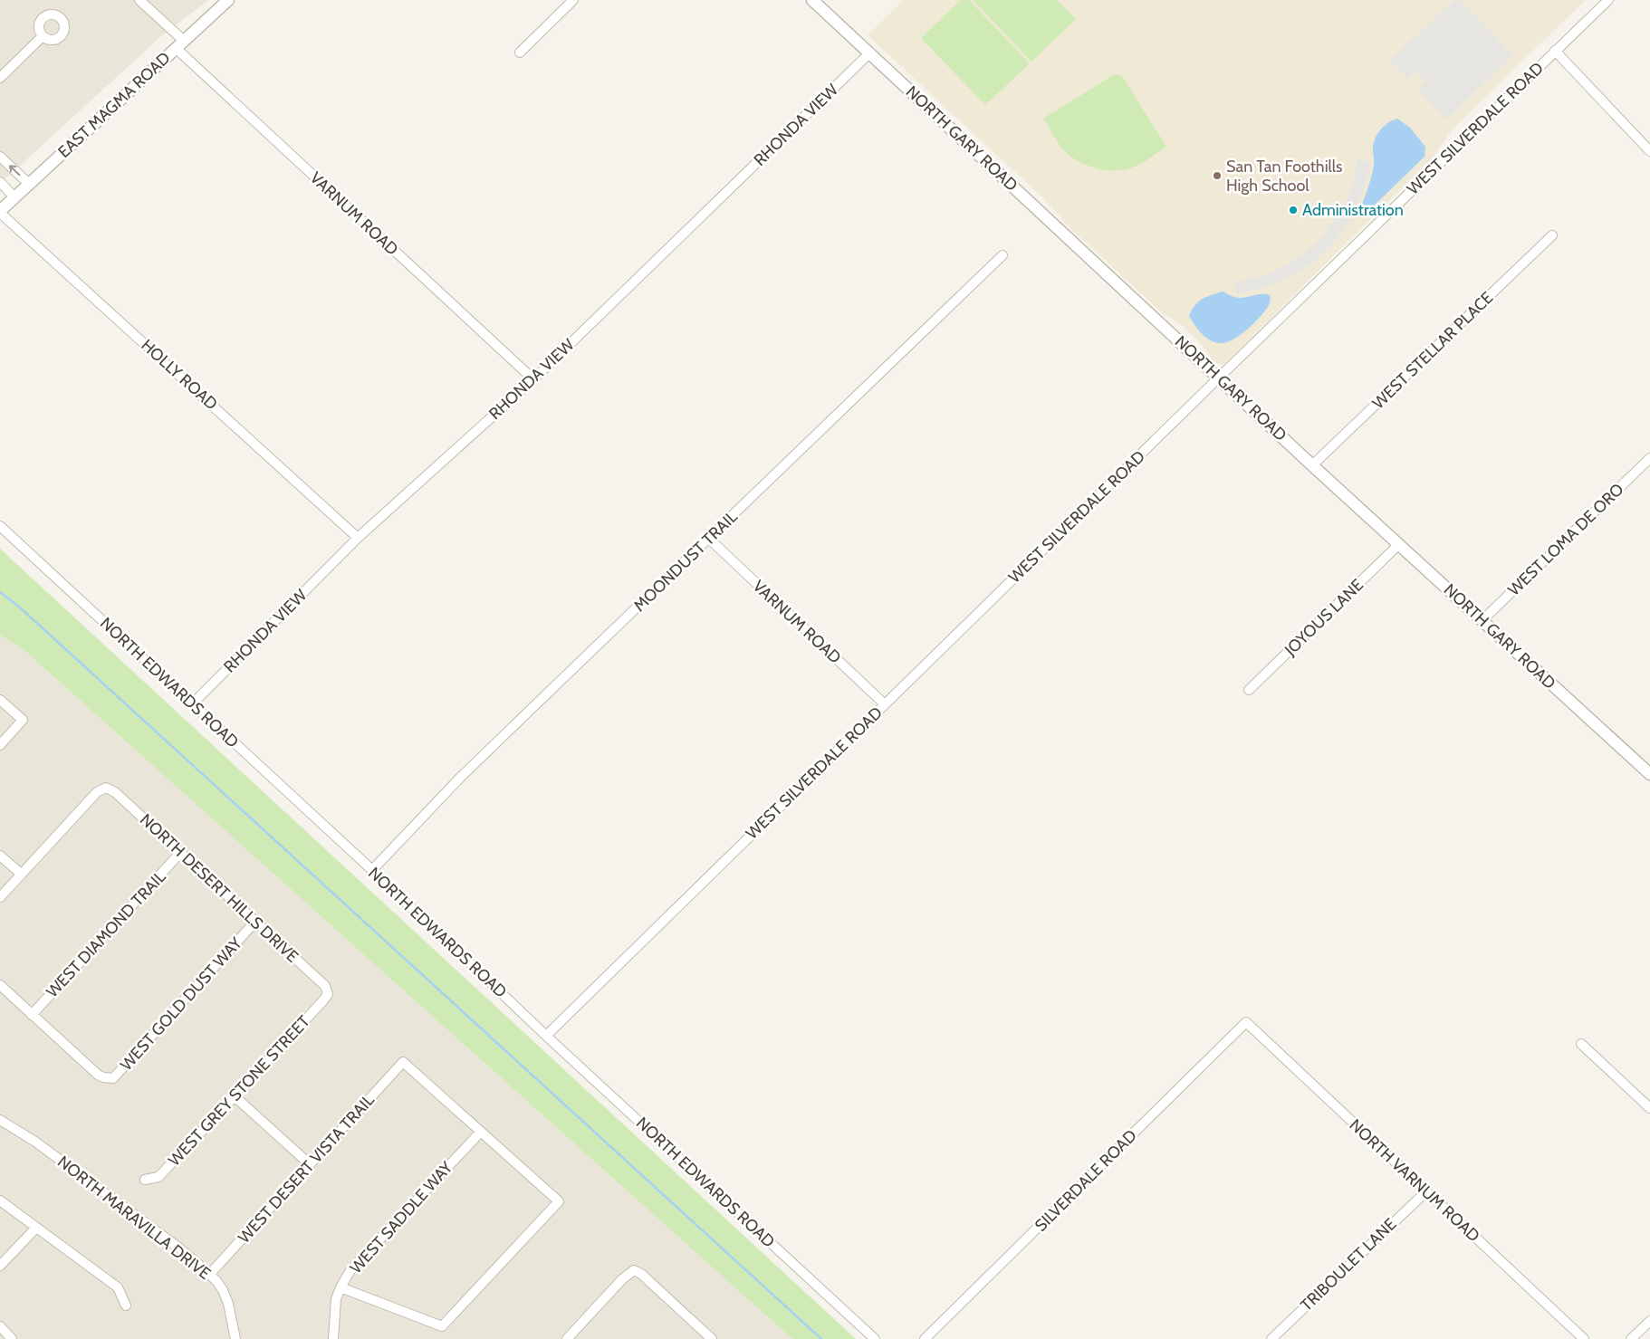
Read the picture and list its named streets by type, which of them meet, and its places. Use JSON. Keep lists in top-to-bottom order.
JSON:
{
  "streets": {
    "street": [
      "EAST MAGMA ROAD",
      "RHONDA VIEW",
      "WEST SILVERDALE ROAD",
      "NORTH GARY ROAD",
      "VARNUM ROAD",
      "WEST STELLAR PLACE",
      "HOLLY ROAD",
      "WEST LOMA DE ORO",
      "MOONDUST TRAIL",
      "JOYOUS LANE",
      "NORTH EDWARDS ROAD",
      "NORTH DESERT HILLS DRIVE",
      "WEST DIAMOND TRAIL",
      "WEST GOLD DUST WAY",
      "WEST GREY STONE STREET",
      "WEST DESERT VISTA TRAIL",
      "SILVERDALE ROAD",
      "NORTH VARNUM ROAD",
      "NORTH MARAVILLA DRIVE",
      "WEST SADDLE WAY",
      "TRIBOULET LANE"
    ]
  },
  "crossings": [
    ["EAST MAGMA ROAD", "VARNUM ROAD"],
    ["EAST MAGMA ROAD", "HOLLY ROAD"],
    ["RHONDA VIEW", "NORTH GARY ROAD"],
    ["RHONDA VIEW", "VARNUM ROAD"],
    ["RHONDA VIEW", "HOLLY ROAD"],
    ["RHONDA VIEW", "NORTH EDWARDS ROAD"],
    ["WEST SILVERDALE ROAD", "NORTH GARY ROAD"],
    ["WEST SILVERDALE ROAD", "VARNUM ROAD"],
    ["WEST SILVERDALE ROAD", "NORTH EDWARDS ROAD"],
    ["NORTH GARY ROAD", "WEST STELLAR PLACE"],
    ["NORTH GARY ROAD", "WEST LOMA DE ORO"],
    ["NORTH GARY ROAD", "JOYOUS LANE"],
    ["VARNUM ROAD", "MOONDUST TRAIL"],
    ["MOONDUST TRAIL", "NORTH EDWARDS ROAD"],
    ["NORTH DESERT HILLS DRIVE", "WEST DIAMOND TRAIL"],
    ["NORTH DESERT HILLS DRIVE", "WEST GOLD DUST WAY"],
    ["NORTH DESERT HILLS DRIVE", "WEST GREY STONE STREET"],
    ["WEST DIAMOND TRAIL", "WEST GOLD DUST WAY"],
    ["WEST DESERT VISTA TRAIL", "NORTH MARAVILLA DRIVE"],
    ["WEST DESERT VISTA TRAIL", "WEST SADDLE WAY"],
    ["SILVERDALE ROAD", "NORTH VARNUM ROAD"],
    ["NORTH VARNUM ROAD", "TRIBOULET LANE"]
  ],
  "places": ["San Tan Foothills High School", "Administration"]
}
